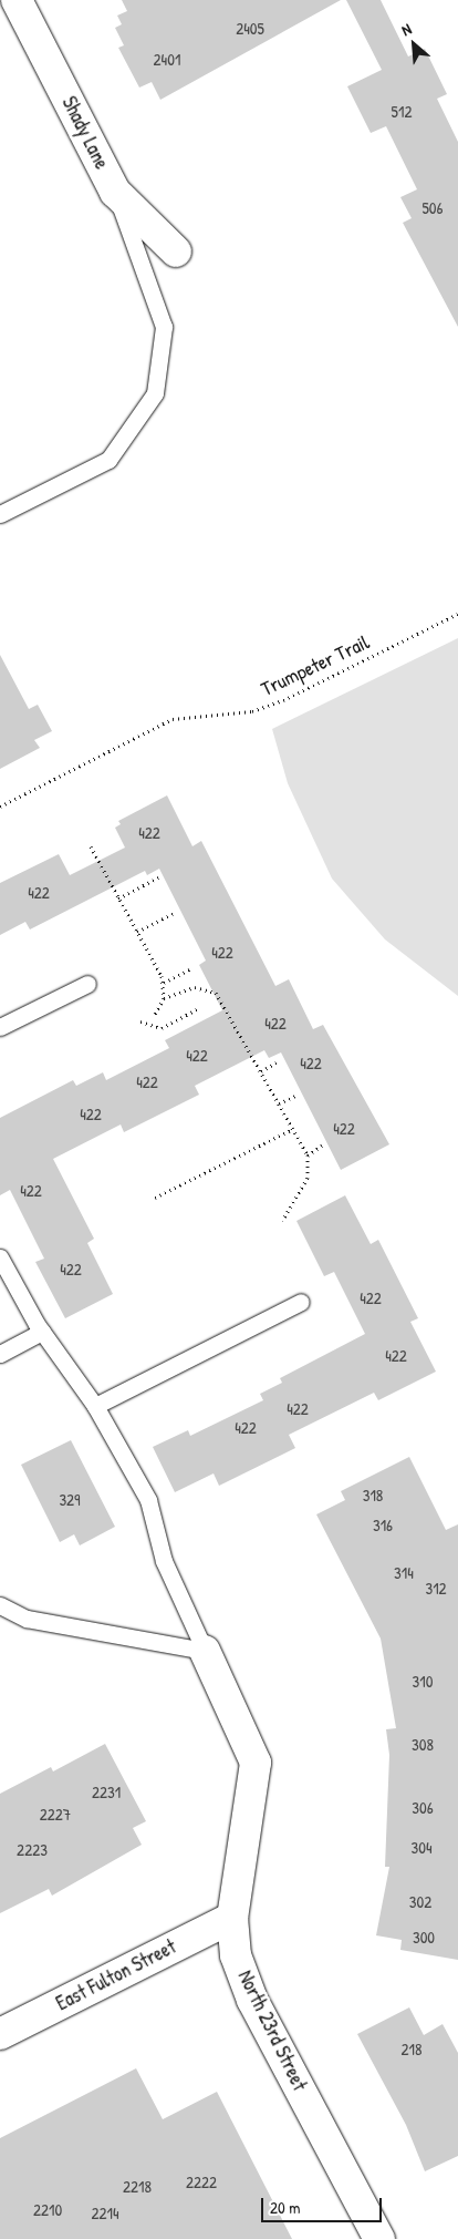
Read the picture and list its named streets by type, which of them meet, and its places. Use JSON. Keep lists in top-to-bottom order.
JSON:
{
  "streets": {
    "street": ["Shady Lane", "East Fulton Street", "North 23rd Street"],
    "path": ["Trumpeter Trail"]
  },
  "crossings": [
    ["East Fulton Street", "North 23rd Street"]
  ],
  "house_numbers": [
    "2405",
    "2401",
    "512",
    "506",
    "422",
    "422",
    "422",
    "422",
    "422",
    "422",
    "422",
    "422",
    "422",
    "422",
    "422",
    "422",
    "422",
    "422",
    "422",
    "318",
    "329",
    "316",
    "314",
    "312",
    "310",
    "308",
    "2231",
    "306",
    "2227",
    "304",
    "2223",
    "302",
    "300",
    "218",
    "2222",
    "2218",
    "2210",
    "2214"
  ],
  "scale_bar": "20 m",
  "north": "top left"
}
